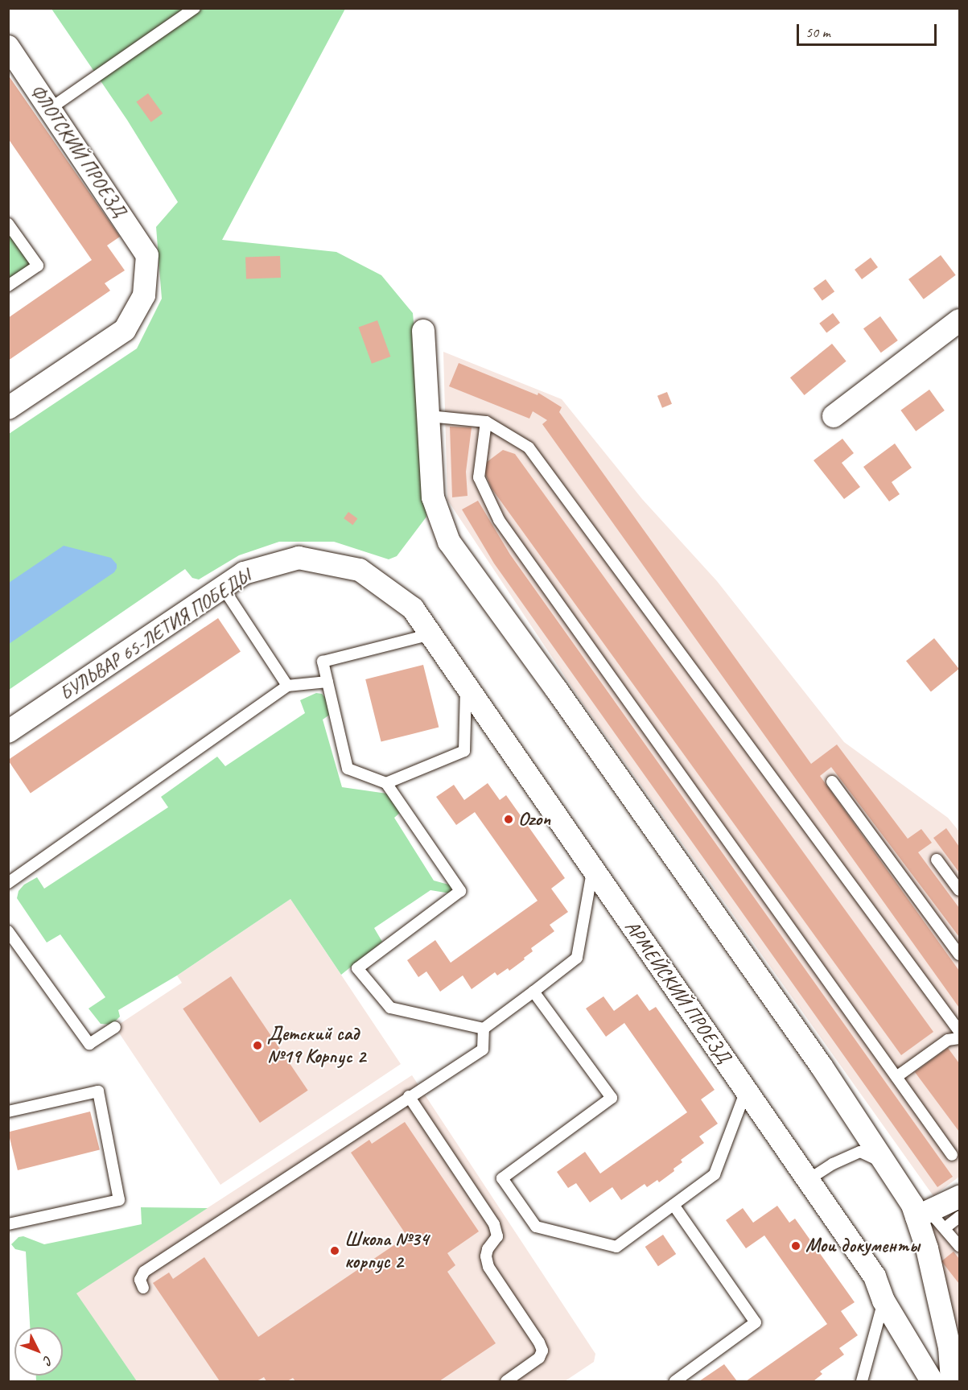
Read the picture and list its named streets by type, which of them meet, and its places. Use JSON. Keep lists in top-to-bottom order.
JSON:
{
  "streets": {
    "street": ["ФЛОТСКИЙ ПРОЕЗД", "БУЛЬВАР 65-ЛЕТИЯ ПОБЕДЫ", "АРМЕЙСКИЙ ПРОЕЗД"]
  },
  "crossings": [
    ["БУЛЬВАР 65-ЛЕТИЯ ПОБЕДЫ", "АРМЕЙСКИЙ ПРОЕЗД"]
  ],
  "places": [
    "Ozon",
    "Детский сад №19 Корпус 2",
    "Мои документы",
    "Школа №34 корпус 2"
  ],
  "scale_bar": "50 m",
  "north": "bottom right"
}
